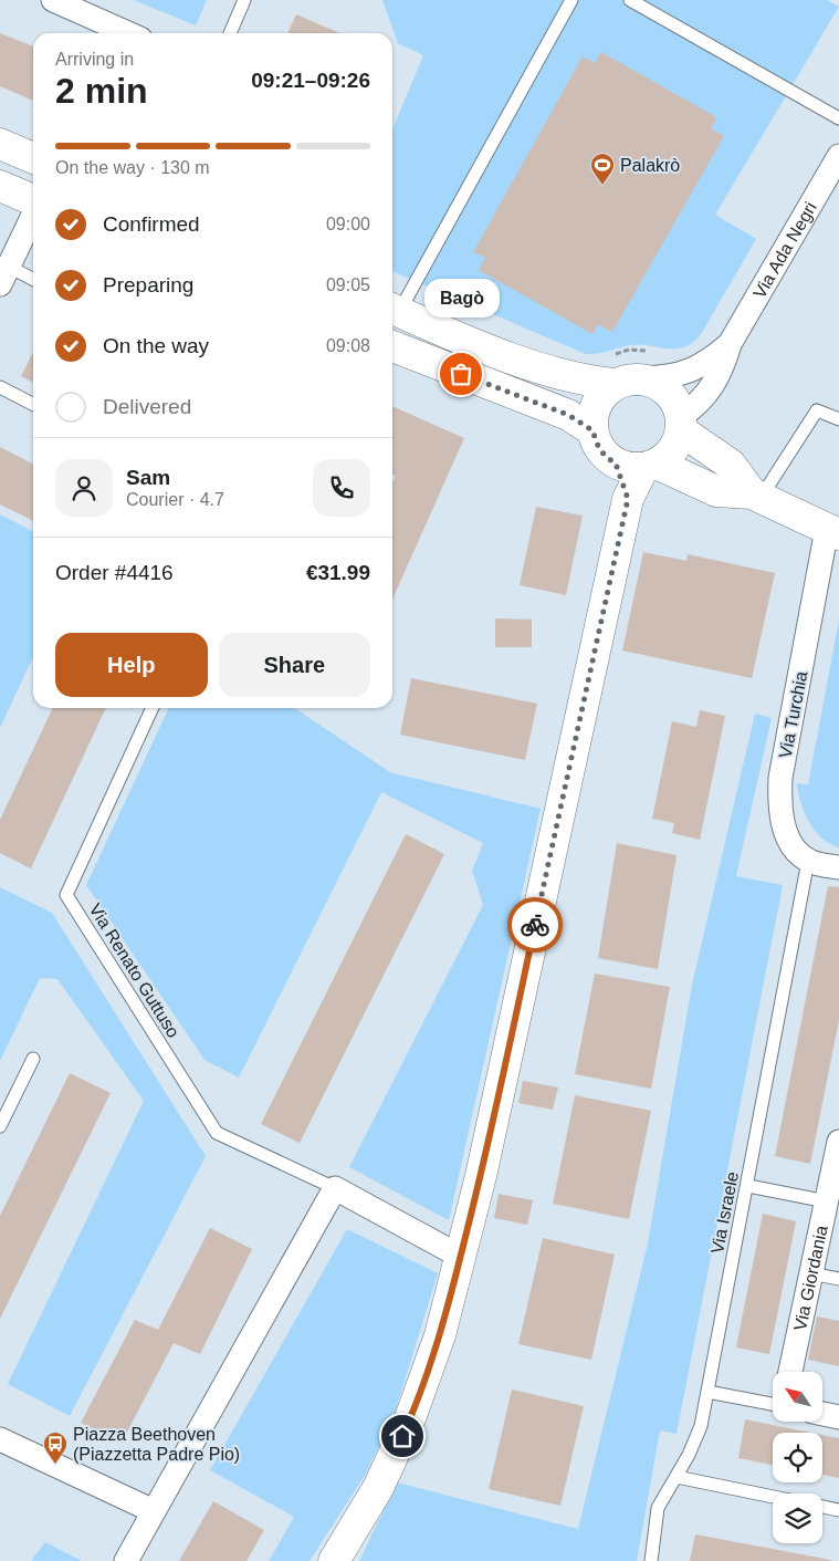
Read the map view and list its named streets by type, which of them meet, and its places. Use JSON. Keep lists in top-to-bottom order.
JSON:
{
  "streets": {
    "street": ["Via Ada Negri", "Via Turchia", "Via Giordania"],
    "lane": ["Via Renato Guttuso", "Via Israele"]
  },
  "crossings": [
    ["Via Turchia", "Via Israele"]
  ],
  "places": {
    "sports": ["Palakrò"],
    "other": ["Bagò"],
    "bus stop": ["Piazza Beethoven (Piazzetta Padre Pio)"]
  },
  "north": "top left",
  "page": {
    "heading": ["2 min", "Arriving in", "09:21–09:26"],
    "panel": [
      "Sam",
      "Courier · 4.7",
      "Order #4416",
      "€31.99"
    ],
    "bar": "On the way · 130 m",
    "list": [
      ["Confirmed", "09:00"],
      ["Preparing", "09:05"],
      ["On the way", "09:08"],
      "Delivered"
    ],
    "bubble": "Bagò",
    "buttons": ["Help", "Share"]
  }
}
